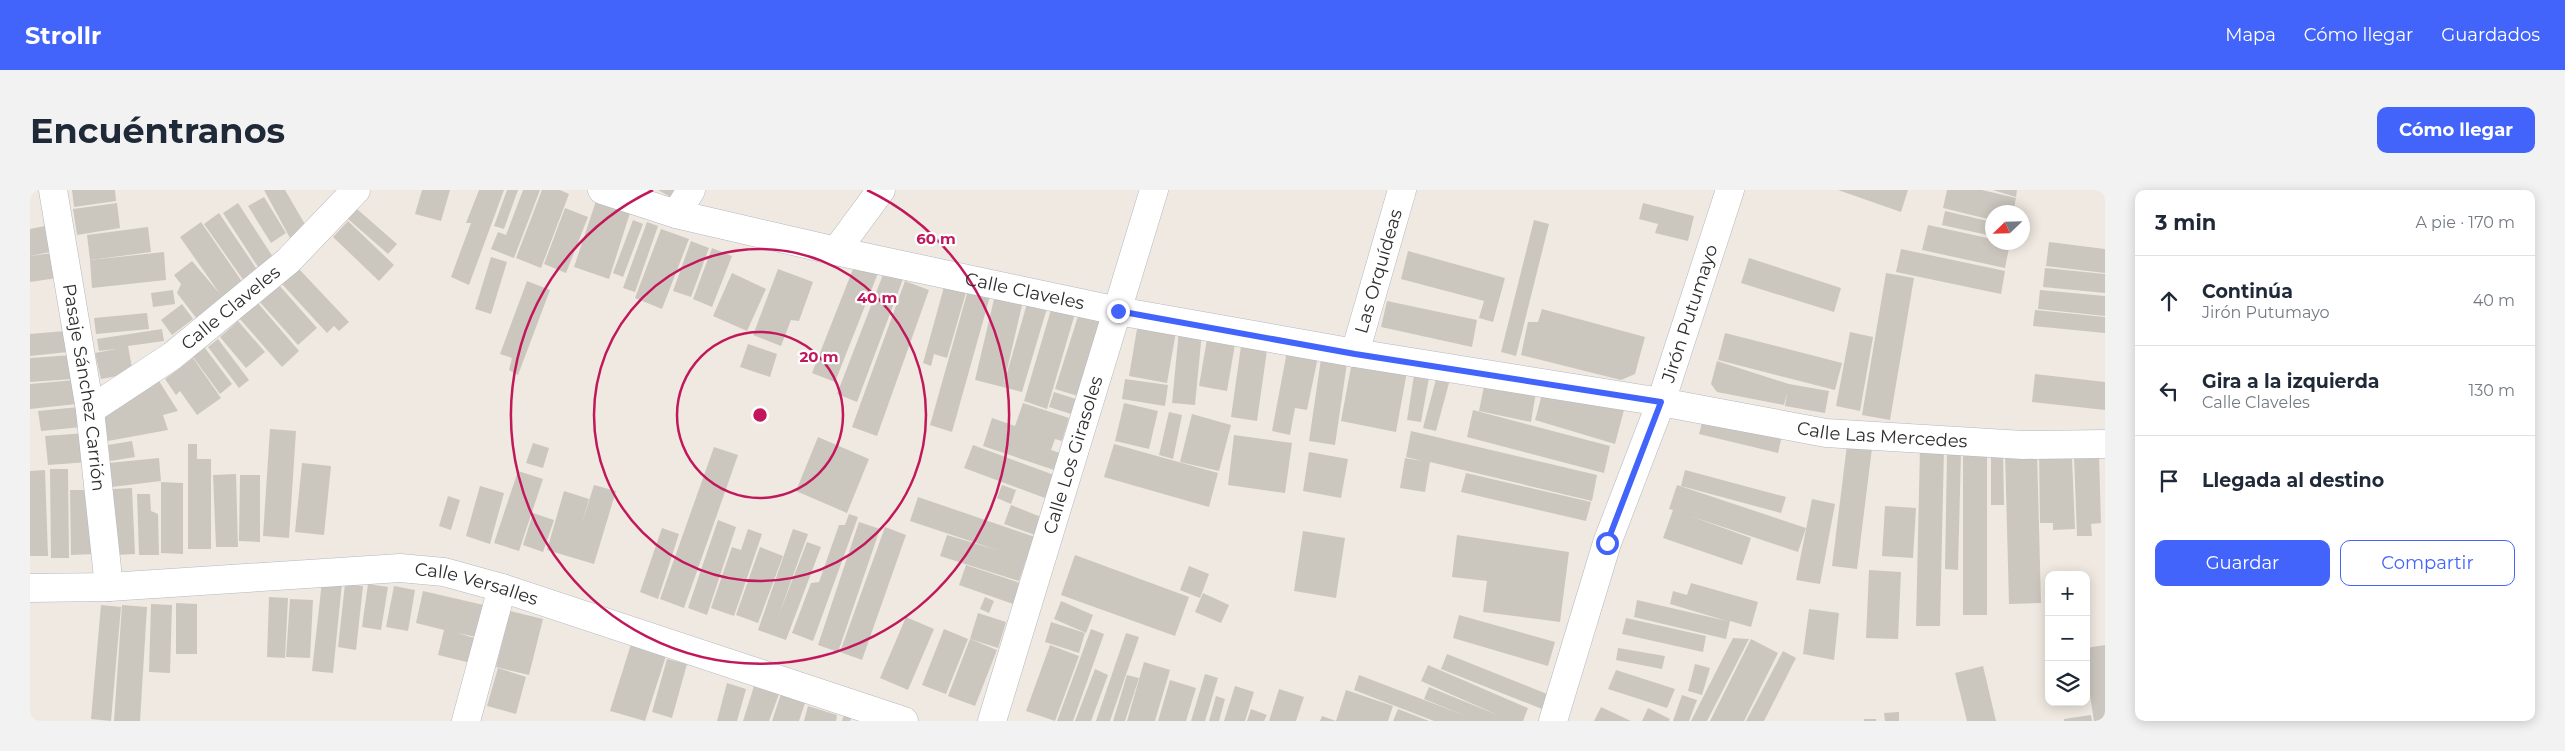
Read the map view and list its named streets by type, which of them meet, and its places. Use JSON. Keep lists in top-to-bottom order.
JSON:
{
  "streets": {
    "street": [
      "Las Orquídeas",
      "Calle Claveles",
      "Jirón Putumayo",
      "Pasaje Sánchez Carrión",
      "Calle Las Mercedes",
      "Calle Los Girasoles",
      "Calle Versalles"
    ]
  },
  "crossings": [
    ["Las Orquídeas", "Calle Claveles"],
    ["Calle Claveles", "Jirón Putumayo"],
    ["Calle Claveles", "Pasaje Sánchez Carrión"],
    ["Calle Claveles", "Calle Las Mercedes"],
    ["Calle Claveles", "Calle Los Girasoles"],
    ["Jirón Putumayo", "Calle Las Mercedes"],
    ["Pasaje Sánchez Carrión", "Calle Versalles"]
  ],
  "north": "bottom left",
  "page": {
    "header": "Strollr",
    "nav": ["Mapa", "Cómo llegar", "Guardados"],
    "buttons": [
      "Cómo llegar",
      ["Guardar", "Compartir"]
    ],
    "title": "Encuéntranos",
    "heading": ["3 min", "A pie · 170 m"],
    "list": [
      ["Continúa", "Jirón Putumayo", "40 m"],
      ["Gira a la izquierda", "Calle Claveles", "130 m"],
      "Llegada al destino"
    ],
    "map_buttons": ["+", "−"]
  },
  "rings": ["60 m", "40 m", "20 m"]
}
